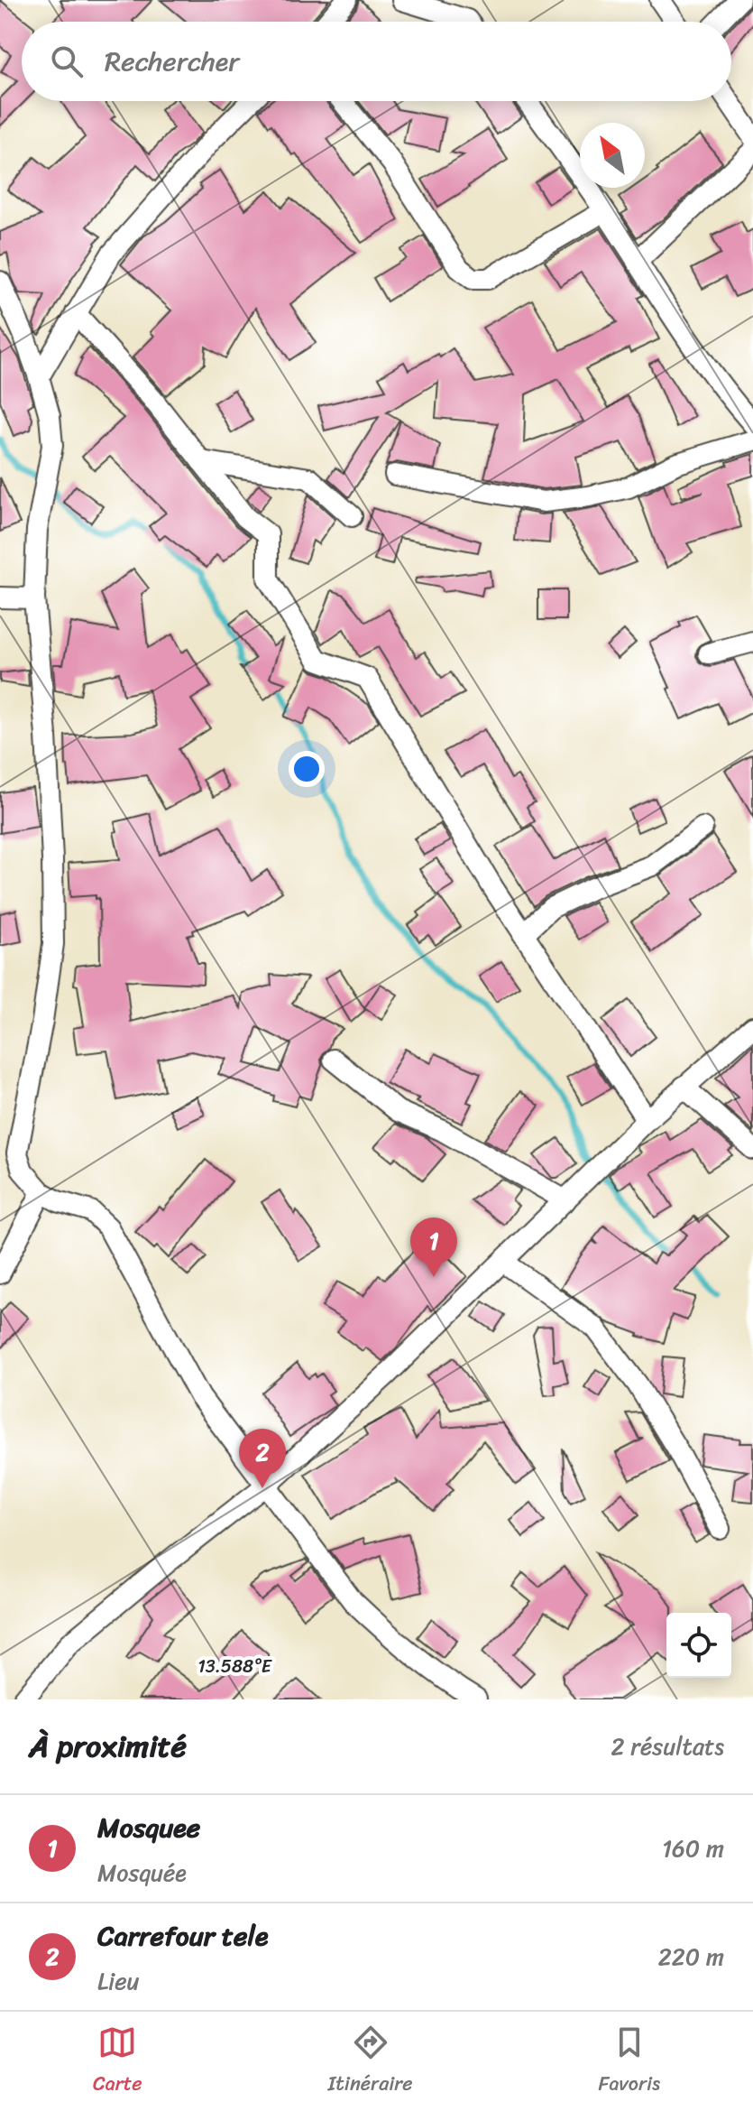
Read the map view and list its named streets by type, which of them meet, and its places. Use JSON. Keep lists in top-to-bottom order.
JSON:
{
  "north": "top left",
  "page": {
    "search": "Rechercher",
    "pins": ["1", "2"],
    "heading": ["À proximité", "2 résultats"],
    "list": [
      {
        "mark": "1",
        "name": "Mosquee",
        "note": "Mosquée",
        "value": "160 m"
      },
      {
        "mark": "2",
        "name": "Carrefour tele",
        "note": "Lieu",
        "value": "220 m"
      }
    ],
    "nav": ["Carte", "Itinéraire", "Favoris"]
  },
  "coordinates": ["13.588°E"]
}
